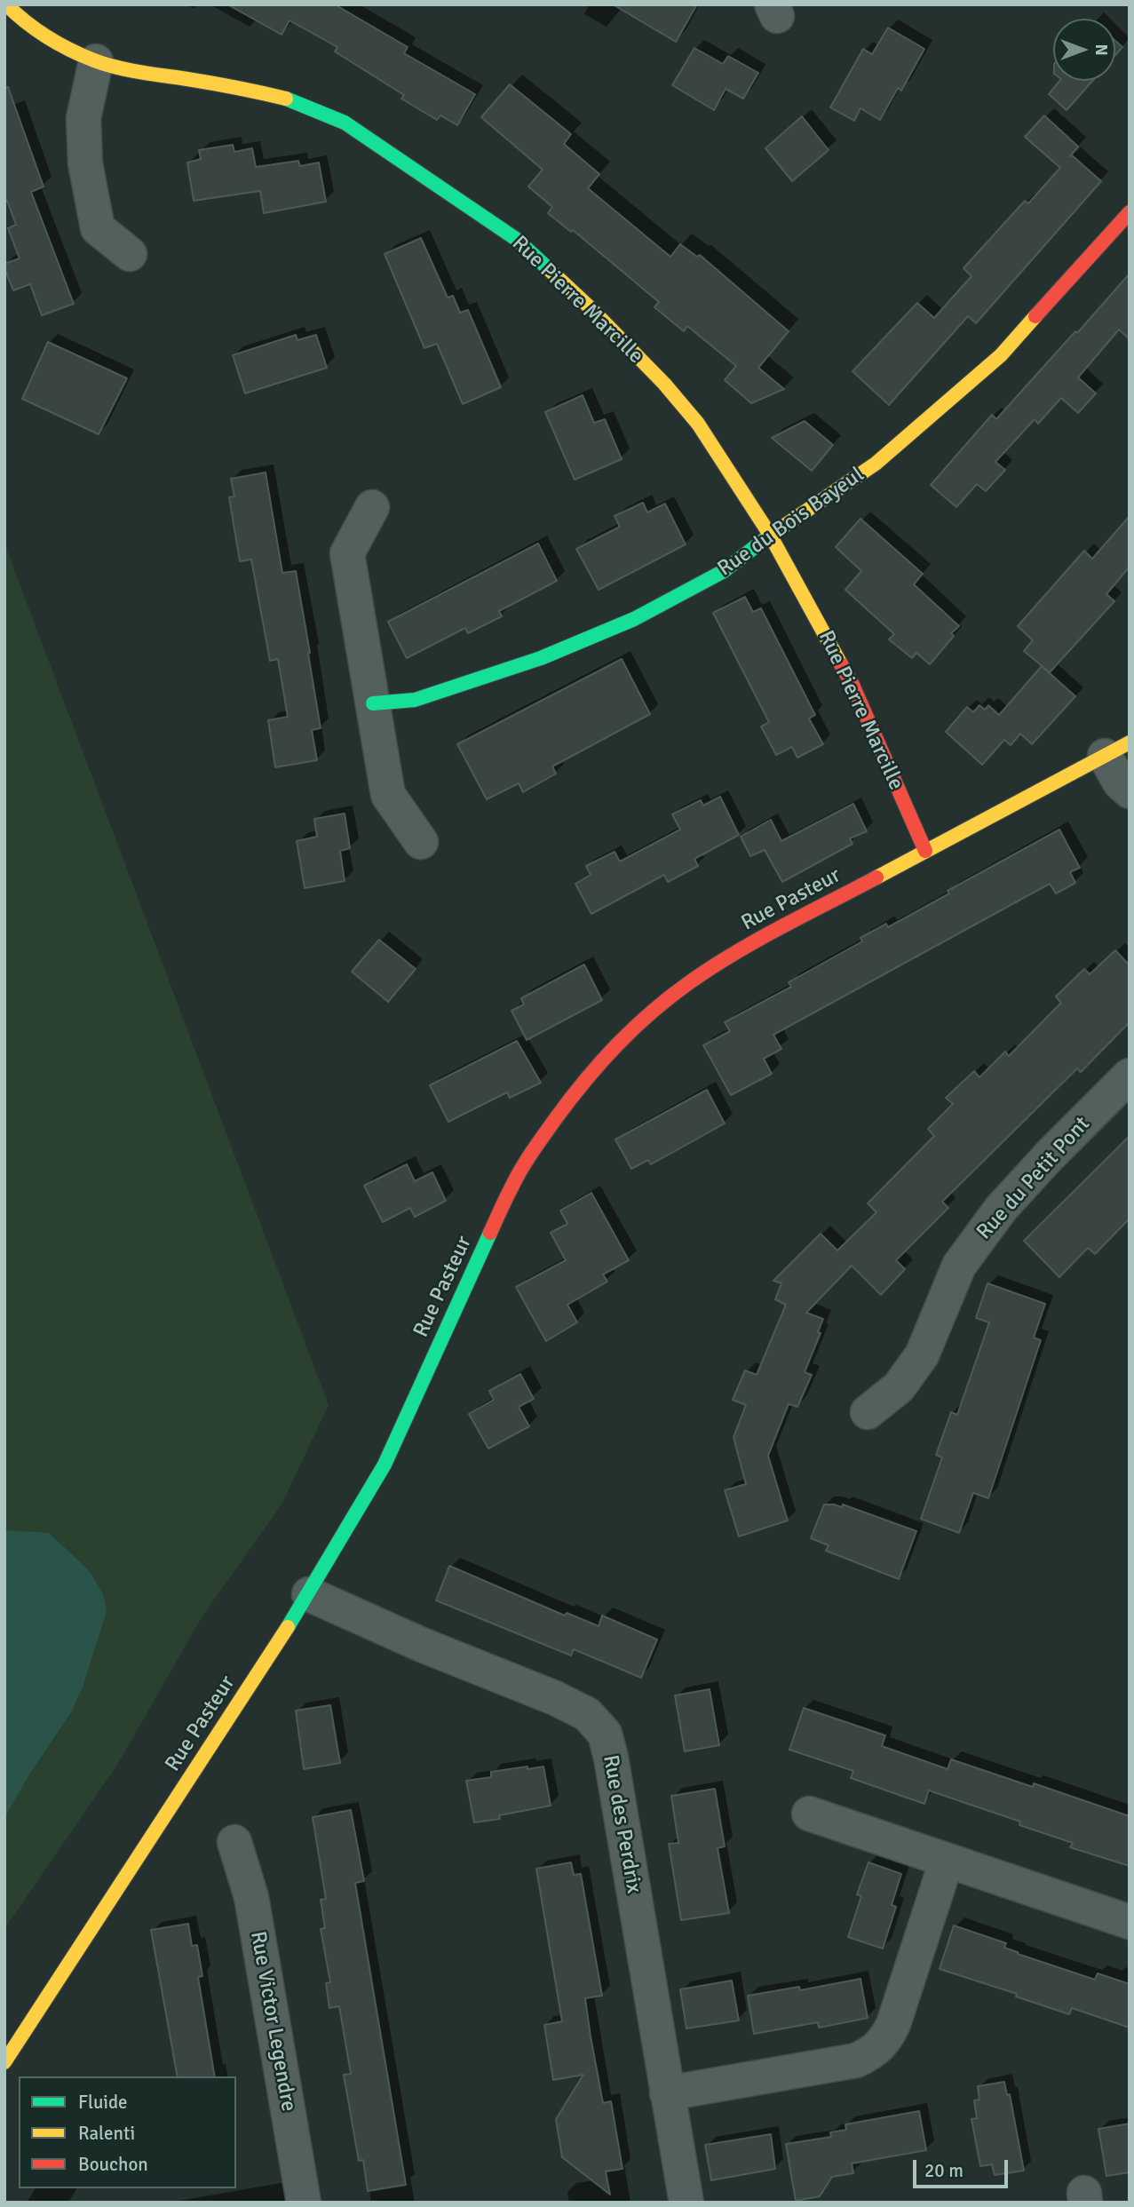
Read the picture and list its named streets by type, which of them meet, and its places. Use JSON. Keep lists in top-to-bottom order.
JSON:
{
  "streets": {
    "street": [
      "Rue Pierre Marcille",
      "Rue du Bois Bayeul",
      "Rue Pasteur",
      "Rue du Petit Pont",
      "Rue des Perdrix",
      "Rue Victor Legendre"
    ]
  },
  "crossings": [
    ["Rue Pierre Marcille", "Rue du Bois Bayeul"],
    ["Rue Pierre Marcille", "Rue Pasteur"],
    ["Rue Pasteur", "Rue des Perdrix"]
  ],
  "legend": ["Fluide", "Ralenti", "Bouchon"],
  "scale_bar": "20 m",
  "north": "right"
}
